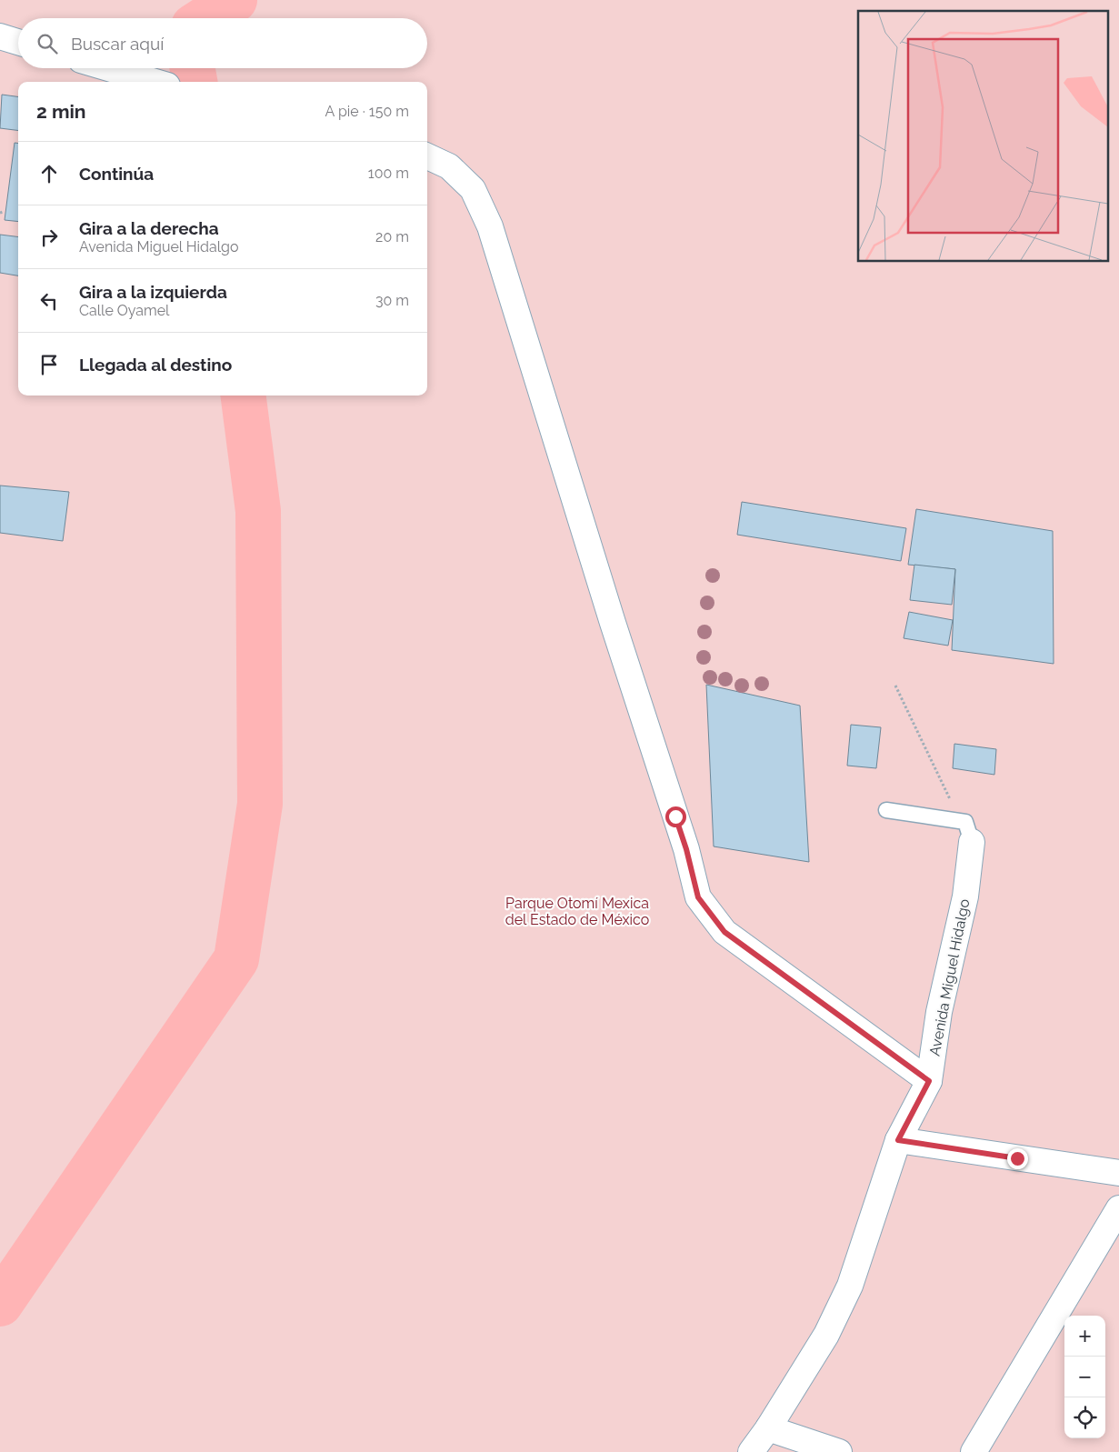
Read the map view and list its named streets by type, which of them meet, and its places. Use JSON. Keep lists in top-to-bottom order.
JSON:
{
  "streets": {
    "street": ["Avenida Miguel Hidalgo"]
  },
  "parks": ["Parque Otomí Mexica del Estado de México"],
  "page": {
    "search": "Buscar aquí",
    "heading": ["2 min", "A pie · 150 m"],
    "list": [
      ["Continúa", "100 m"],
      ["Gira a la derecha", "Avenida Miguel Hidalgo", "20 m"],
      ["Gira a la izquierda", "Calle Oyamel", "30 m"],
      "Llegada al destino"
    ],
    "map_buttons": ["+", "−"]
  }
}
